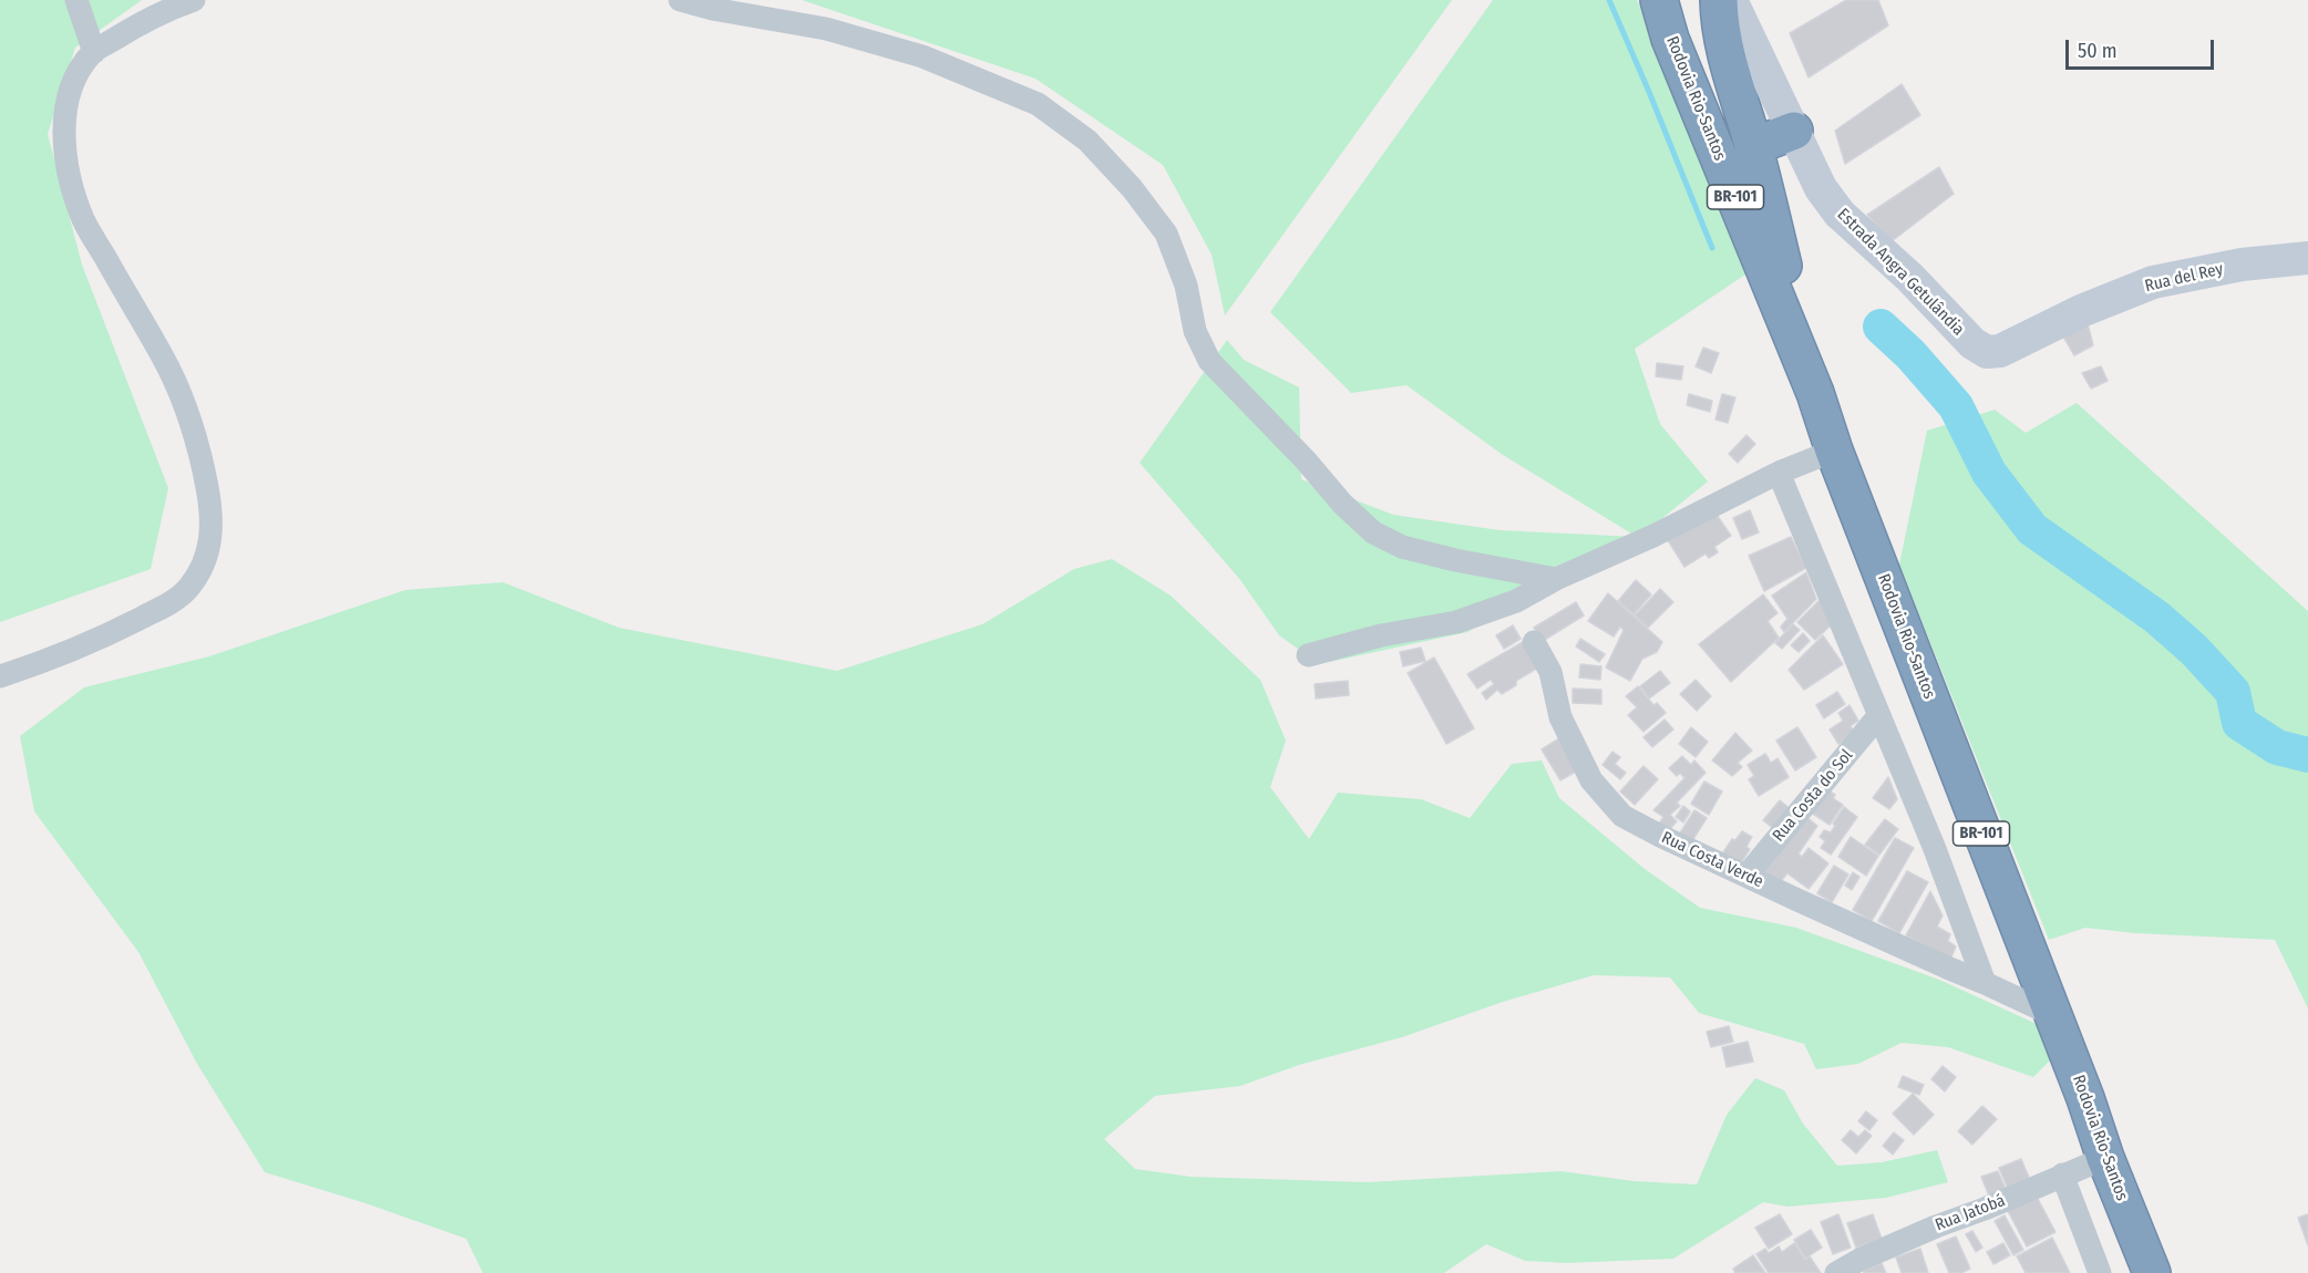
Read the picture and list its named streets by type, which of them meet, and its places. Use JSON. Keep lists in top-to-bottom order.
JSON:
{
  "streets": {
    "highway": ["Rodovia Rio-Santos", "BR-101"],
    "street": [
      "Estrada Angra Getulândia",
      "Rua del Rey",
      "Rua Costa do Sol",
      "Rua Costa Verde",
      "Rua Jatobá"
    ]
  },
  "crossings": [
    ["Rodovia Rio-Santos", "Rua Costa Verde"],
    ["Rodovia Rio-Santos", "Rua Jatobá"],
    ["Estrada Angra Getulândia", "Rua del Rey"],
    ["Rua Costa do Sol", "Rua Costa Verde"]
  ],
  "scale_bar": "50 m"
}
